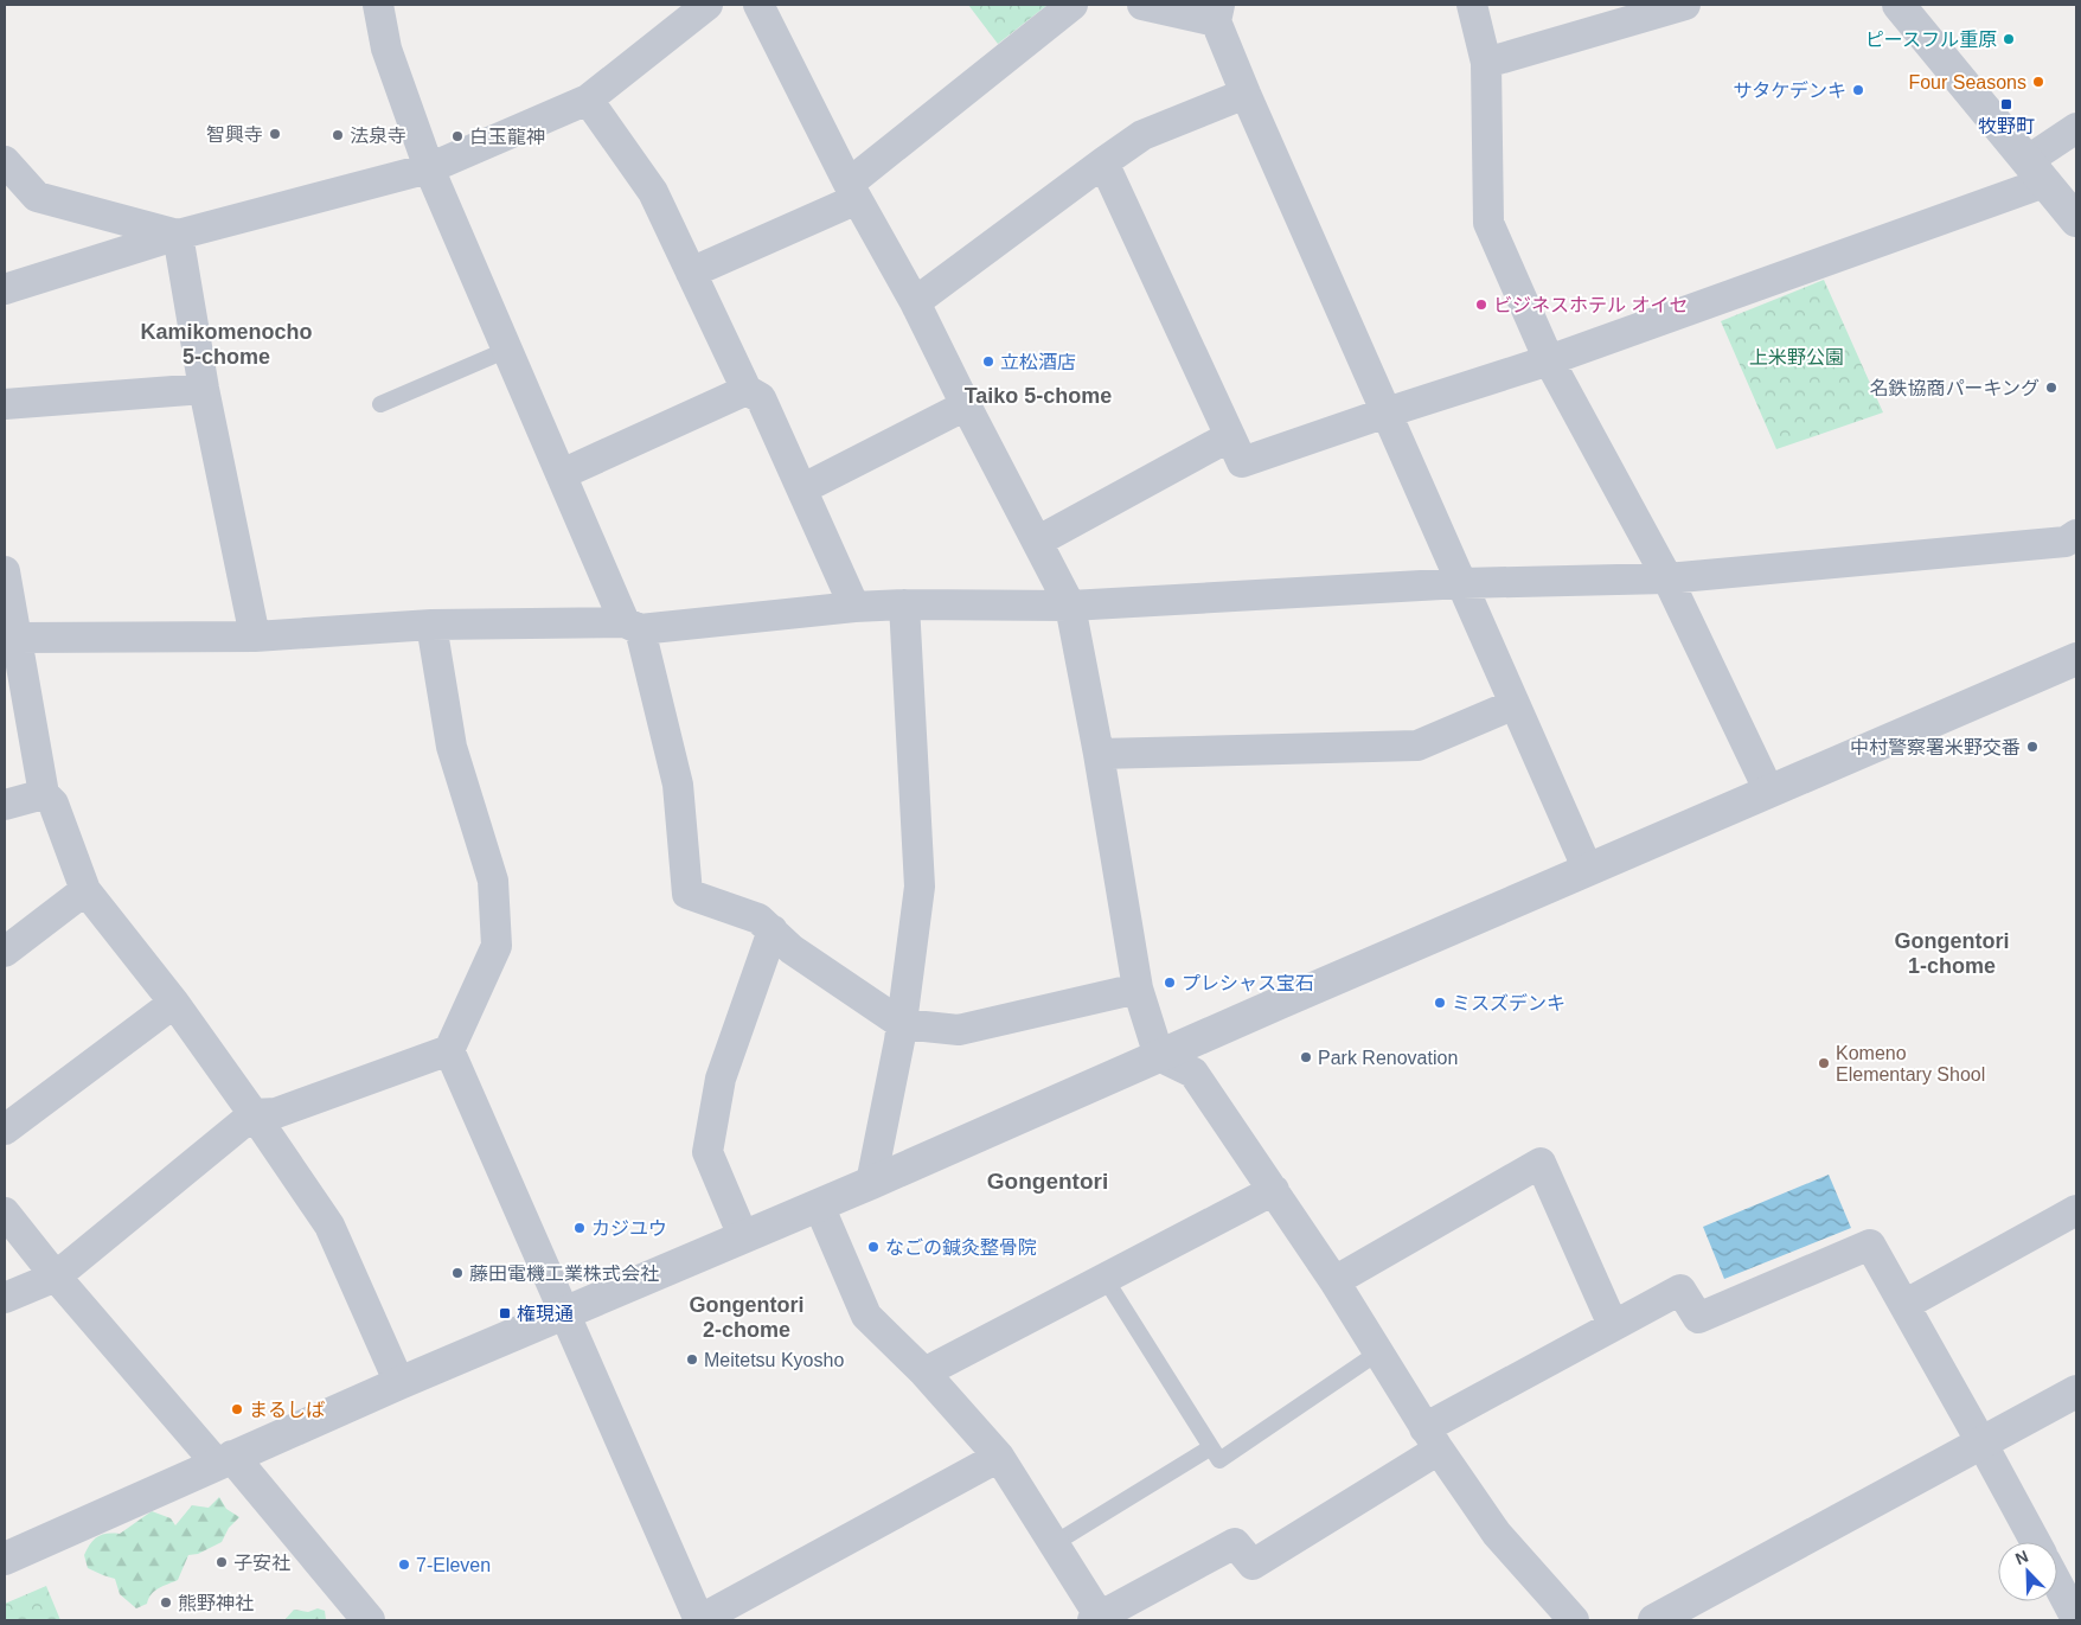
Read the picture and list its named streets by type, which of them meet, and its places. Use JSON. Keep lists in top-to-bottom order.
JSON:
{
  "districts": [
    "Kamikomenocho 5-chome",
    "Taiko 5-chome",
    "Gongentori 1-chome",
    "Gongentori",
    "Gongentori 2-chome"
  ],
  "parks": ["上米野公園"],
  "places": {
    "other": [
      "ピースフル重原",
      "Four Seasons",
      "サタケデンキ",
      "智興寺",
      "法泉寺",
      "白玉龍神",
      "ビジネスホテル オイセ",
      "立松酒店",
      "名鉄協商パーキング",
      "中村警察署米野交番",
      "プレシャス宝石",
      "ミスズデンキ",
      "Park Renovation",
      "Komeno Elementary Shool",
      "カジユウ",
      "なごの鍼灸整骨院",
      "藤田電機工業株式会社",
      "Meitetsu Kyosho",
      "まるしば",
      "子安社",
      "7-Eleven",
      "熊野神社"
    ],
    "transit": ["牧野町", "権現通"]
  },
  "north": "top left"
}
